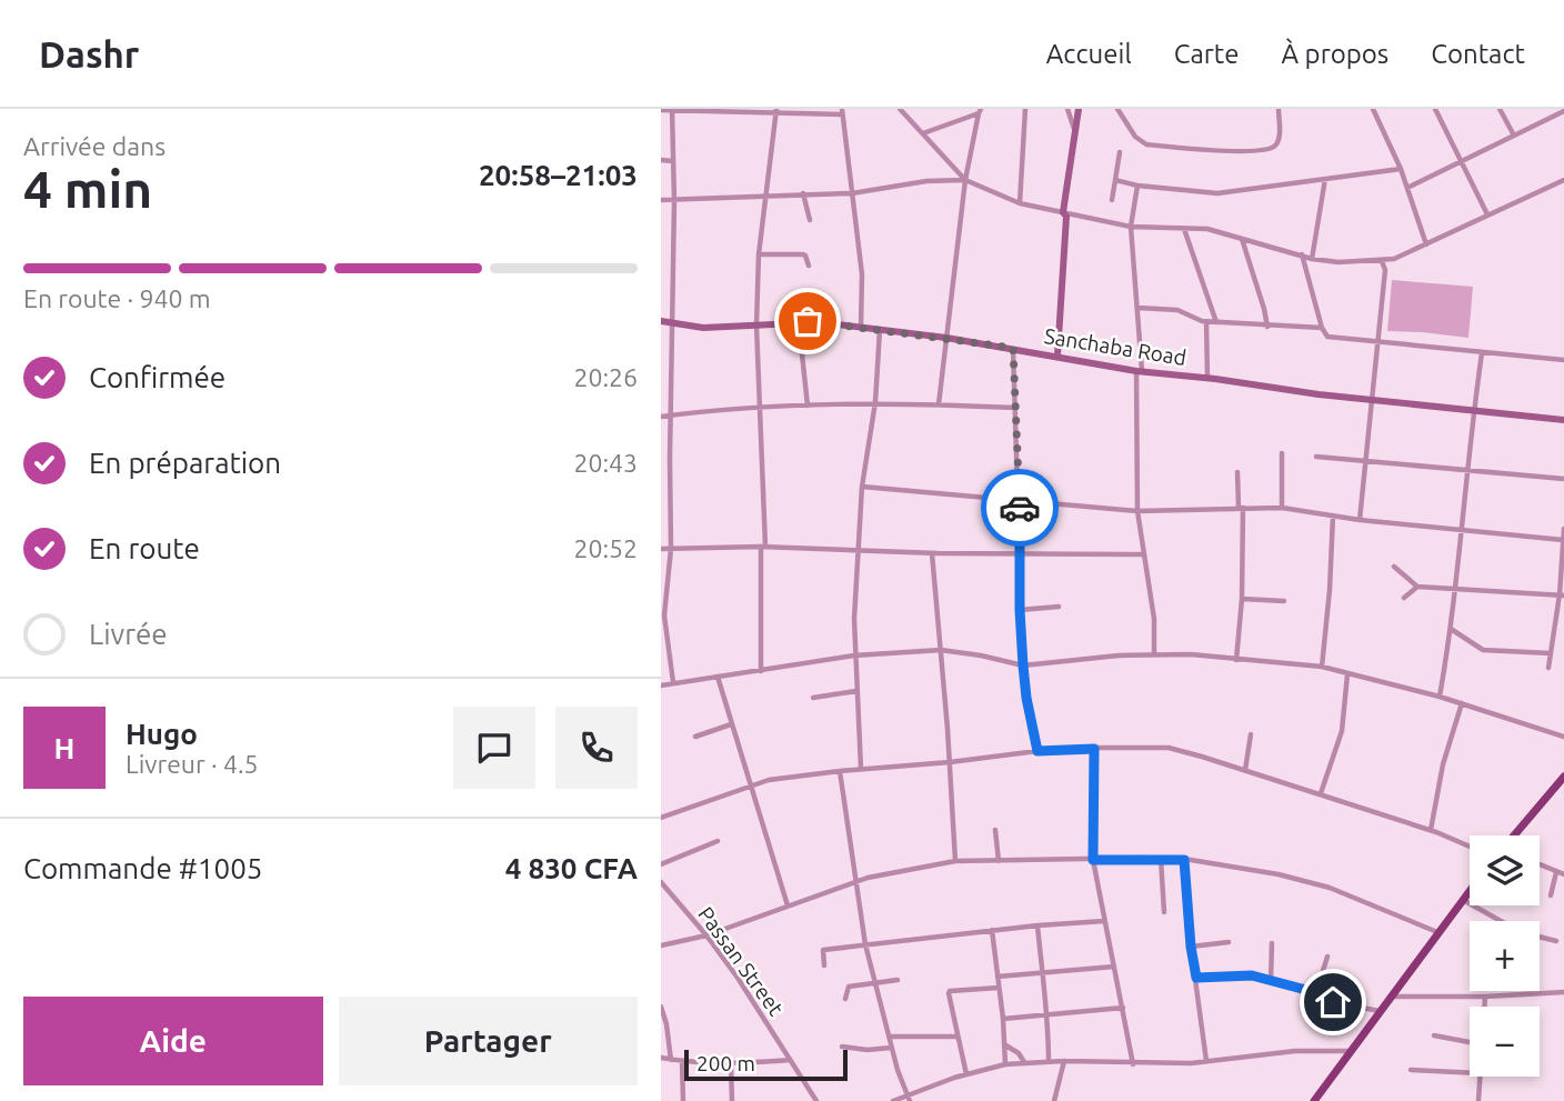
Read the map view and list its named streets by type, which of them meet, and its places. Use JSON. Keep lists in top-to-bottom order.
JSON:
{
  "streets": {
    "street": ["Sanchaba Road", "Passan Street"]
  },
  "scale_bar": "200 m",
  "page": {
    "header": "Dashr",
    "nav": [
      "Accueil",
      "Carte",
      "À propos",
      "Contact"
    ],
    "heading": ["4 min", "Arrivée dans", "20:58–21:03"],
    "panel": [
      "Hugo",
      "Livreur · 4.5",
      "Commande #1005",
      "4 830 CFA"
    ],
    "bar": "En route · 940 m",
    "list": [
      ["Confirmée", "20:26"],
      ["En préparation", "20:43"],
      ["En route", "20:52"],
      "Livrée"
    ],
    "round": "H",
    "map_buttons": ["+", "−"],
    "buttons": ["Aide", "Partager"],
    "scale": "200 m"
  }
}
